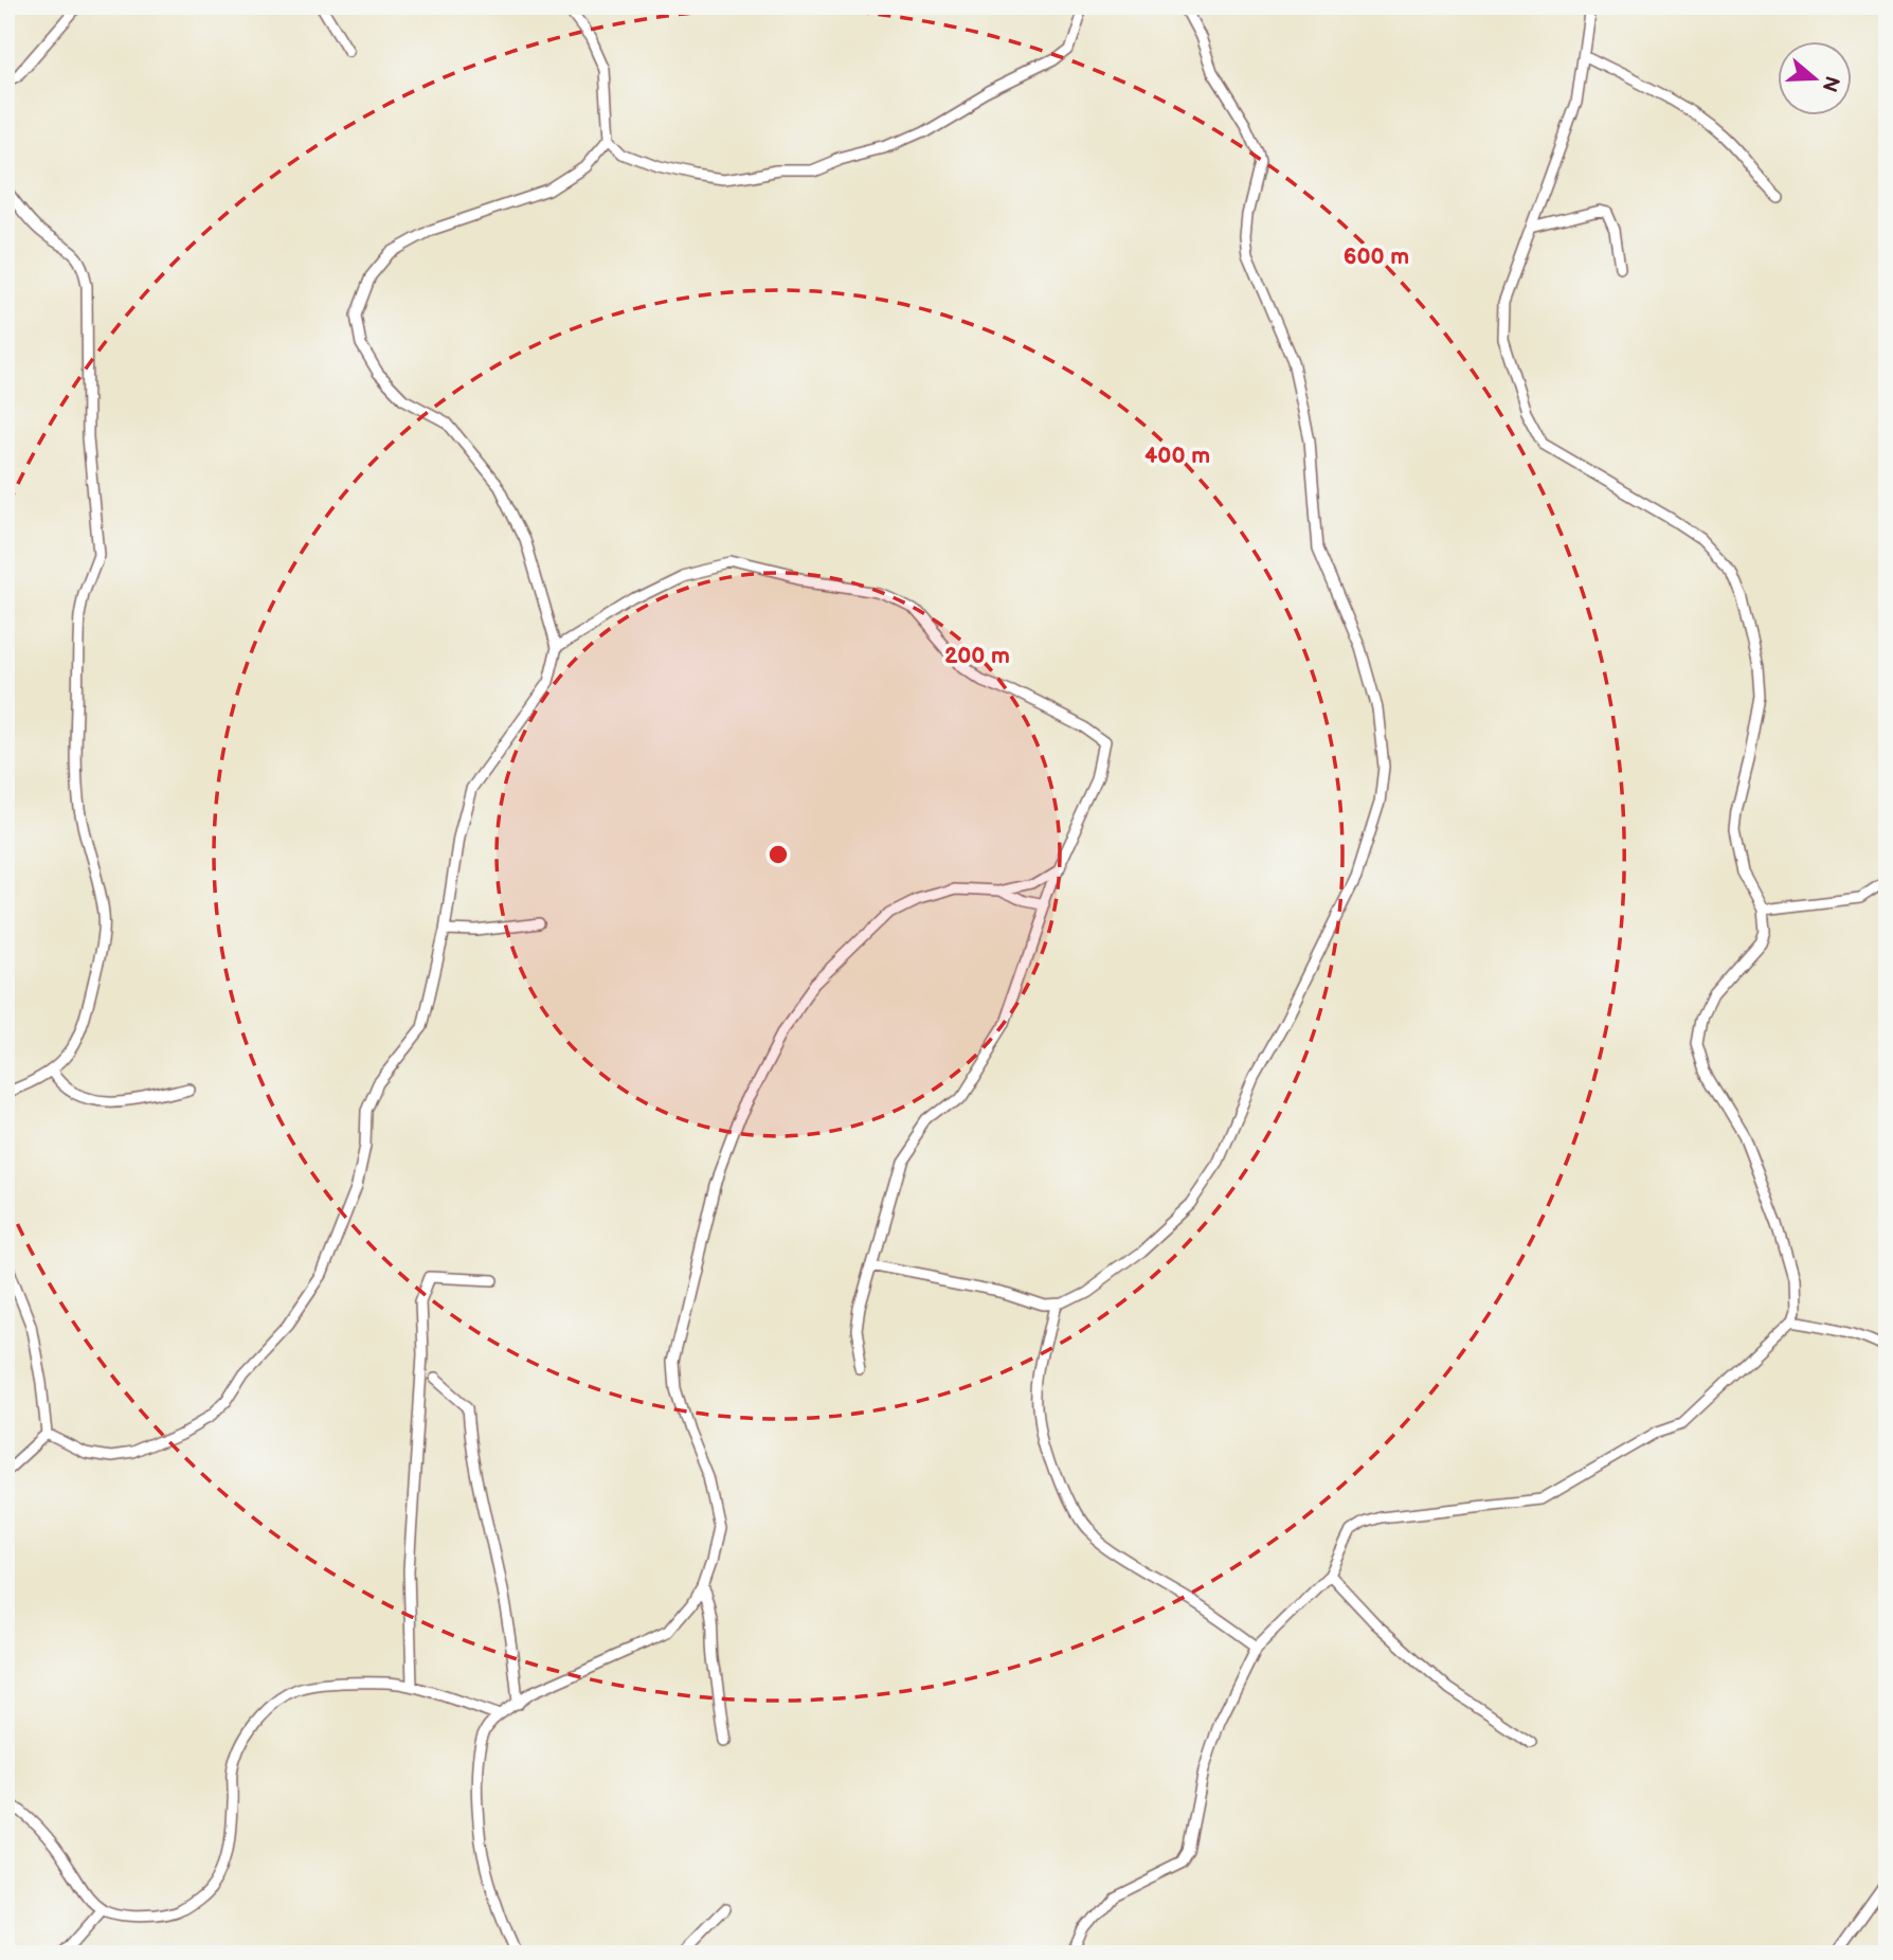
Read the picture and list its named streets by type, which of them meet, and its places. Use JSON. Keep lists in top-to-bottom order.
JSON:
{
  "north": "right",
  "rings": ["600 m", "400 m", "200 m"]
}
